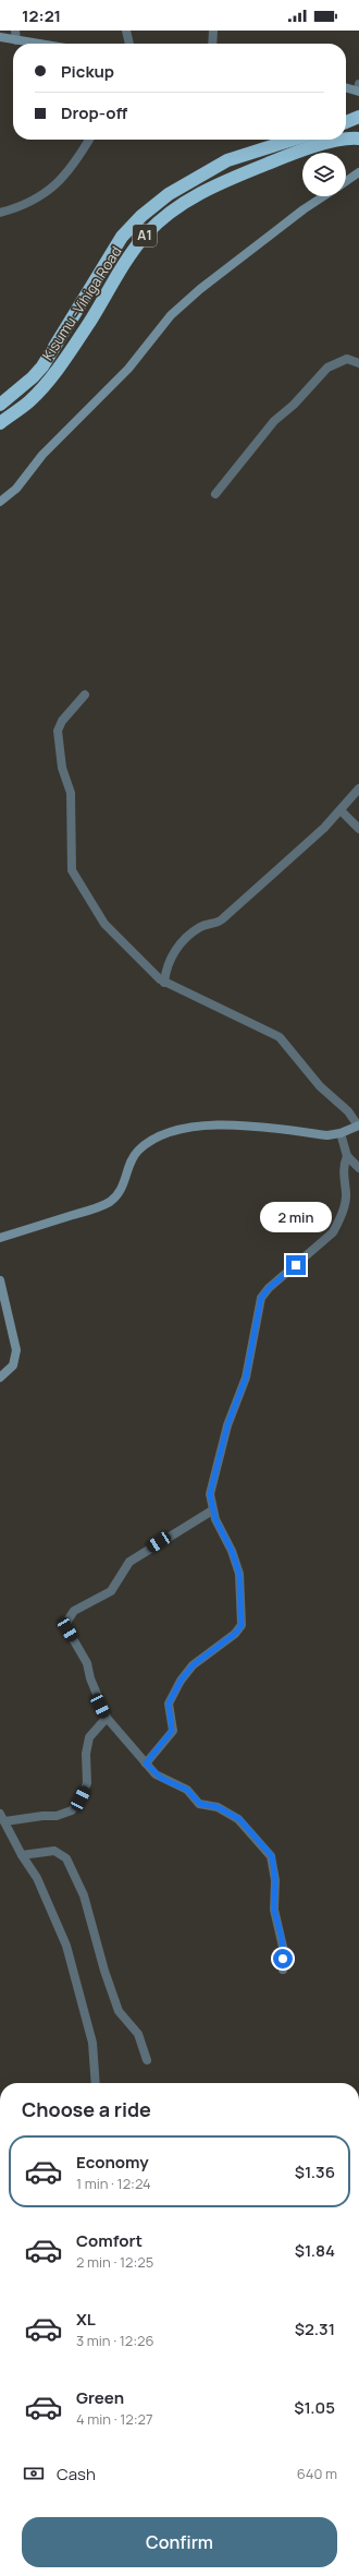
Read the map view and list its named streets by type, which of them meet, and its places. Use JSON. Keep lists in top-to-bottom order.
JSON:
{
  "streets": {
    "highway": ["A1", "Kisumu -Vihiga Road"]
  },
  "page": {
    "status": "12:21",
    "banner": ["Pickup", "Drop-off"],
    "bubble": "2 min",
    "heading": "Choose a ride",
    "list": [
      {
        "name": "Economy",
        "note": "1 min · 12:24",
        "value": "$1.36"
      },
      {
        "name": "Comfort",
        "note": "2 min · 12:25",
        "value": "$1.84"
      },
      {
        "name": "XL",
        "note": "3 min · 12:26",
        "value": "$2.31"
      },
      {
        "name": "Green",
        "note": "4 min · 12:27",
        "value": "$1.05"
      }
    ],
    "pay": ["Cash", "640 m"],
    "buttons": "Confirm"
  }
}
